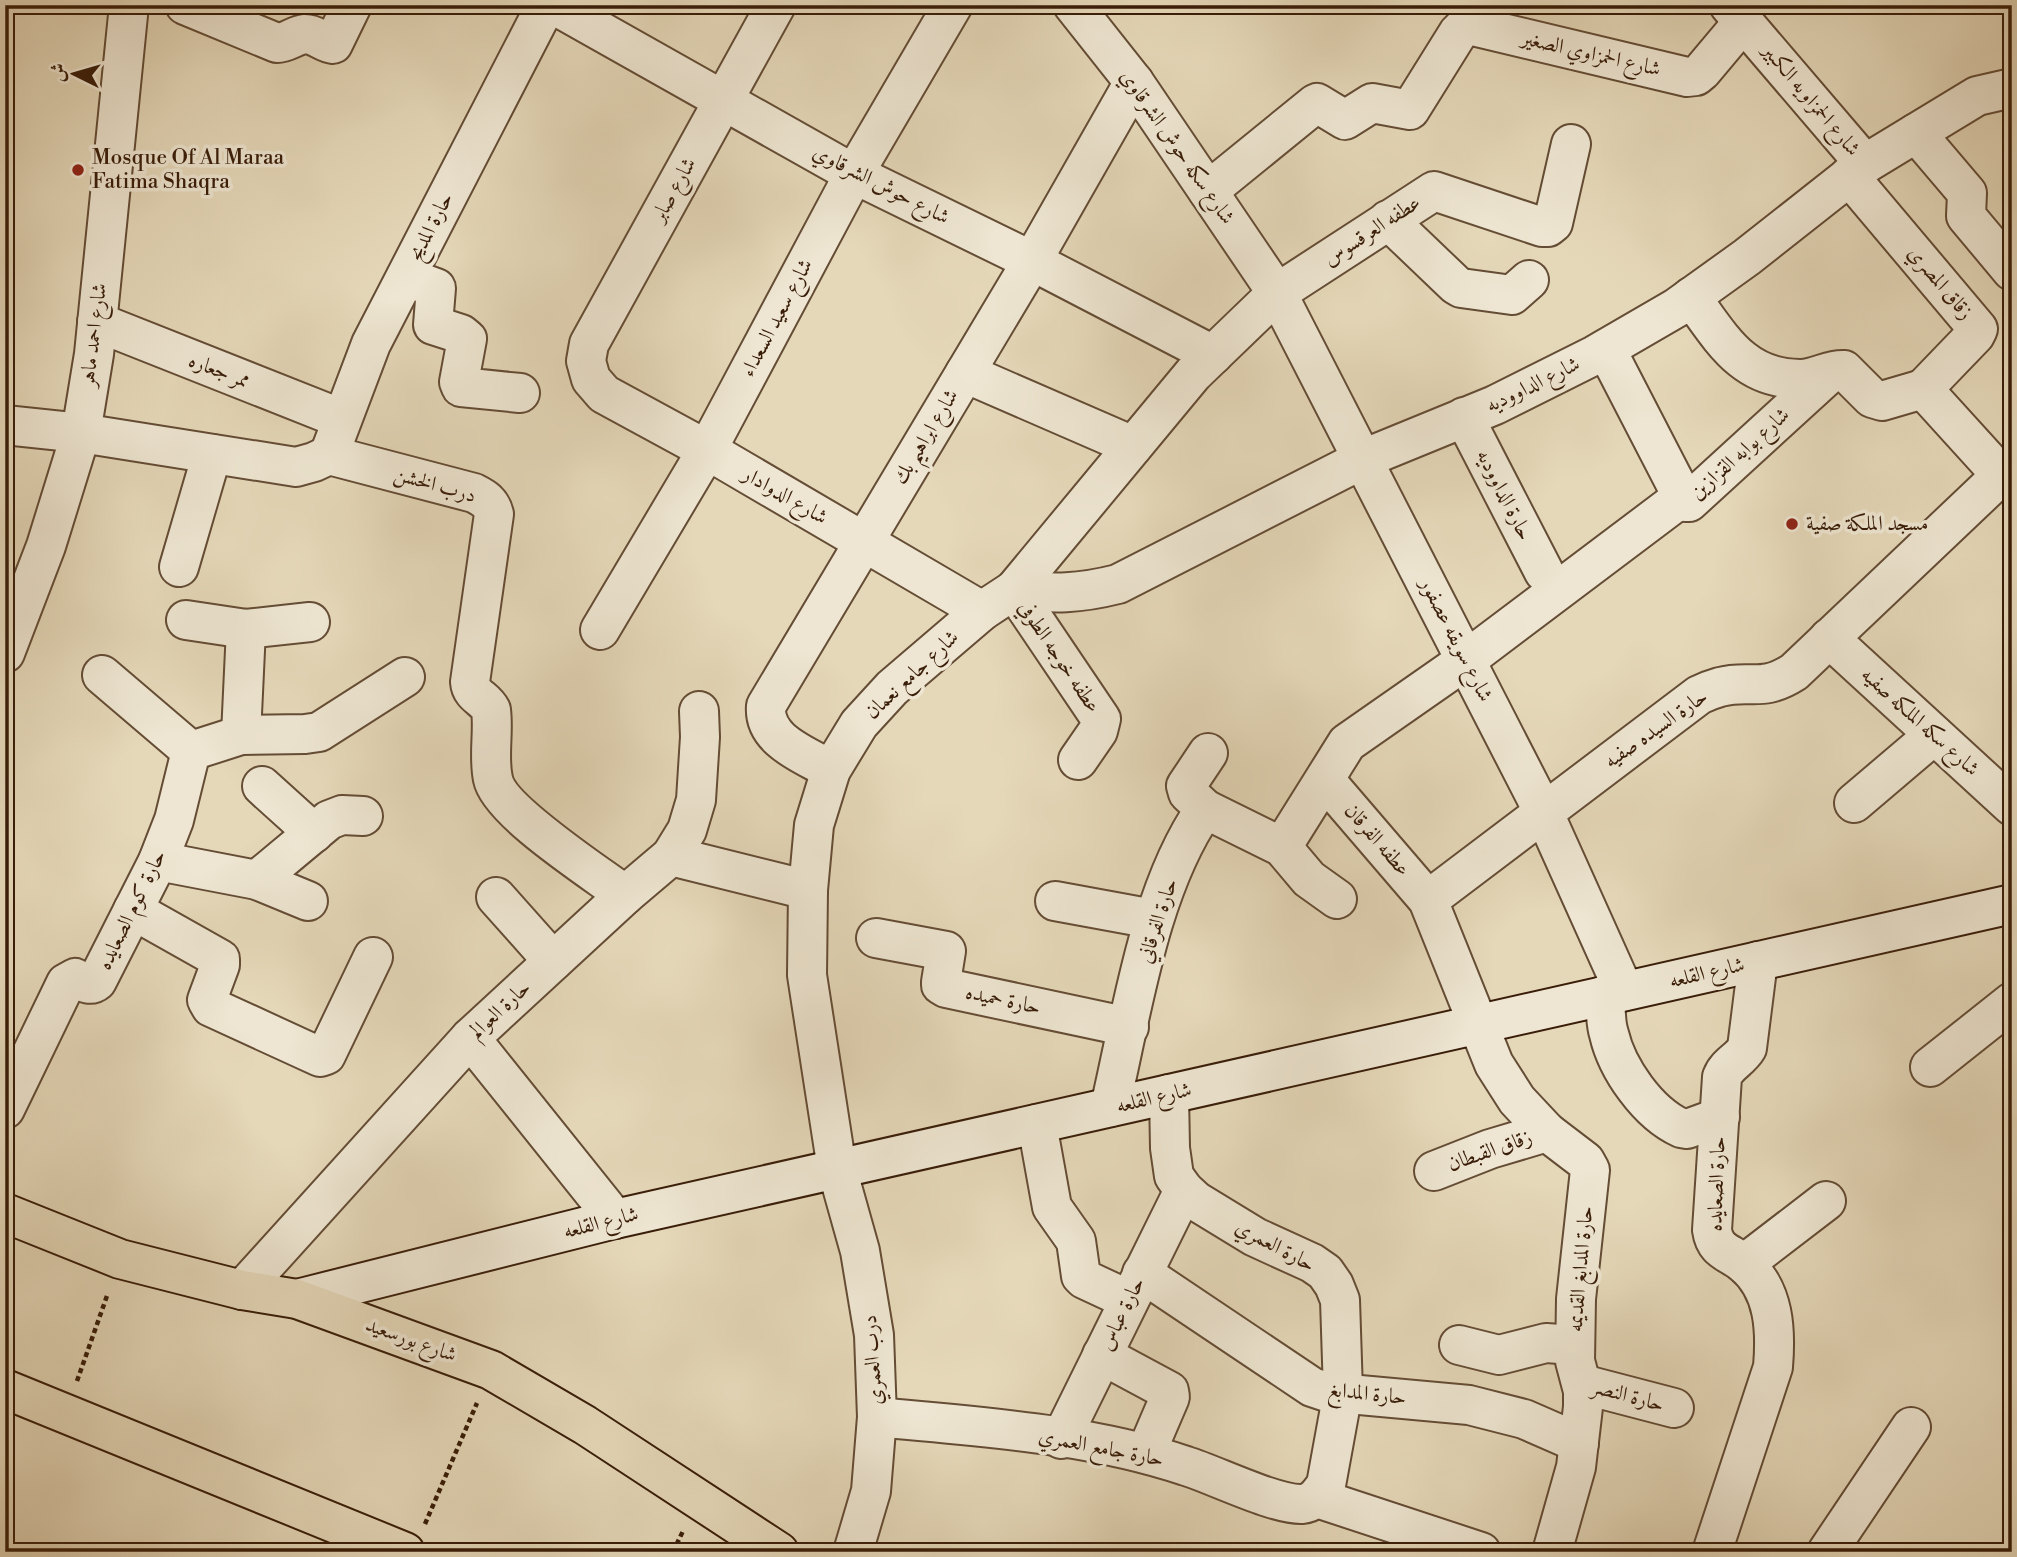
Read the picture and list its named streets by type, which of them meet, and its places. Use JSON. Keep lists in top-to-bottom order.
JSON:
{
  "streets": {
    "main road": ["شارع بورسعيد"],
    "street": [
      "شارع الحمزاوي الصغير",
      "شارع الحمزاويه الكبير",
      "شارع سكه حوش الشرقاوي",
      "شارع حوش الشرقاوي",
      "شارع صابر",
      "حارة المديح",
      "عطفه العرقسوس",
      "زقاق المصري",
      "شارع سعيد السعداء",
      "شارع احمد ماهر",
      "ممر جعاره",
      "شارع الداووديه",
      "شارع ابراهيم بك",
      "شارع بوابه القزازين",
      "درب الخشن",
      "حارة الداووديه",
      "شارع الدوادار",
      "شارع سويقه عصفور",
      "عطفه خوجه الطوفي",
      "شارع جامع نعمان",
      "شارع سكه الملكه صفيه",
      "حارة السيده صفيه",
      "عطفه الفرقان",
      "حارة كوم الصعايده",
      "حارة الفرقاني",
      "شارع القلعه",
      "حارة حميده",
      "حارة العوالم",
      "زقاق القبطان",
      "حارة الصعايده",
      "حارة العمري",
      "حارة المدابغ القديمه",
      "حارة عباس",
      "درب العمري",
      "حارة المدابغ",
      "حارة النصر",
      "حارة جامع العمري"
    ]
  },
  "crossings": [
    ["شارع الحمزاوي الصغير", "شارع الحمزاويه الكبير"],
    ["شارع الحمزاوي الصغير", "شارع سكه حوش الشرقاوي"],
    ["شارع الحمزاويه الكبير", "زقاق المصري"],
    ["شارع الحمزاويه الكبير", "شارع الداووديه"],
    ["شارع سكه حوش الشرقاوي", "عطفه العرقسوس"],
    ["شارع سكه حوش الشرقاوي", "شارع ابراهيم بك"],
    ["شارع سكه حوش الشرقاوي", "شارع سويقه عصفور"],
    ["شارع سكه حوش الشرقاوي", "شارع جامع نعمان"],
    ["شارع حوش الشرقاوي", "شارع صابر"],
    ["شارع حوش الشرقاوي", "شارع سعيد السعداء"],
    ["شارع حوش الشرقاوي", "شارع ابراهيم بك"],
    ["شارع حوش الشرقاوي", "شارع جامع نعمان"],
    ["شارع صابر", "شارع الدوادار"],
    ["حارة المديح", "ممر جعاره"],
    ["حارة المديح", "درب الخشن"],
    ["عطفه العرقسوس", "شارع سويقه عصفور"],
    ["عطفه العرقسوس", "شارع جامع نعمان"],
    ["زقاق المصري", "شارع الداووديه"],
    ["شارع سعيد السعداء", "شارع الدوادار"],
    ["شارع احمد ماهر", "ممر جعاره"],
    ["شارع الداووديه", "شارع بوابه القزازين"],
    ["شارع الداووديه", "حارة الداووديه"],
    ["شارع الداووديه", "شارع سويقه عصفور"],
    ["شارع الداووديه", "عطفه خوجه الطوفي"],
    ["شارع الداووديه", "شارع جامع نعمان"],
    ["شارع ابراهيم بك", "شارع الدوادار"],
    ["شارع ابراهيم بك", "شارع جامع نعمان"],
    ["درب الخشن", "حارة العوالم"],
    ["شارع الدوادار", "شارع جامع نعمان"],
    ["شارع سويقه عصفور", "شارع جامع نعمان"],
    ["شارع سويقه عصفور", "حارة السيده صفيه"],
    ["شارع سويقه عصفور", "شارع القلعه"],
    ["شارع سويقه عصفور", "حارة الصعايده"],
    ["عطفه خوجه الطوفي", "شارع جامع نعمان"],
    ["شارع جامع نعمان", "شارع القلعه"],
    ["شارع جامع نعمان", "درب العمري"],
    ["شارع سكه الملكه صفيه", "حارة السيده صفيه"],
    ["حارة السيده صفيه", "عطفه الفرقان"],
    ["عطفه الفرقان", "شارع القلعه"],
    ["عطفه الفرقان", "حارة المدابغ القديمه"],
    ["حارة الفرقاني", "شارع القلعه"],
    ["حارة الفرقاني", "حارة حميده"],
    ["شارع القلعه", "حارة الصعايده"],
    ["شارع القلعه", "حارة المدابغ القديمه"],
    ["شارع القلعه", "شارع بورسعيد"],
    ["شارع القلعه", "درب العمري"],
    ["شارع القلعه", "حارة المدابغ"],
    ["حارة العوالم", "شارع بورسعيد"],
    ["زقاق القبطان", "حارة المدابغ القديمه"],
    ["حارة العمري", "حارة عباس"],
    ["حارة العمري", "حارة المدابغ"],
    ["حارة العمري", "حارة جامع العمري"],
    ["حارة المدابغ القديمه", "حارة المدابغ"],
    ["حارة المدابغ القديمه", "حارة النصر"],
    ["حارة عباس", "حارة المدابغ"],
    ["حارة عباس", "حارة جامع العمري"],
    ["درب العمري", "حارة جامع العمري"]
  ],
  "places": ["Mosque Of Al Maraa Fatima Shaqra", "مسجد الملكة صفية"],
  "north": "left"
}
